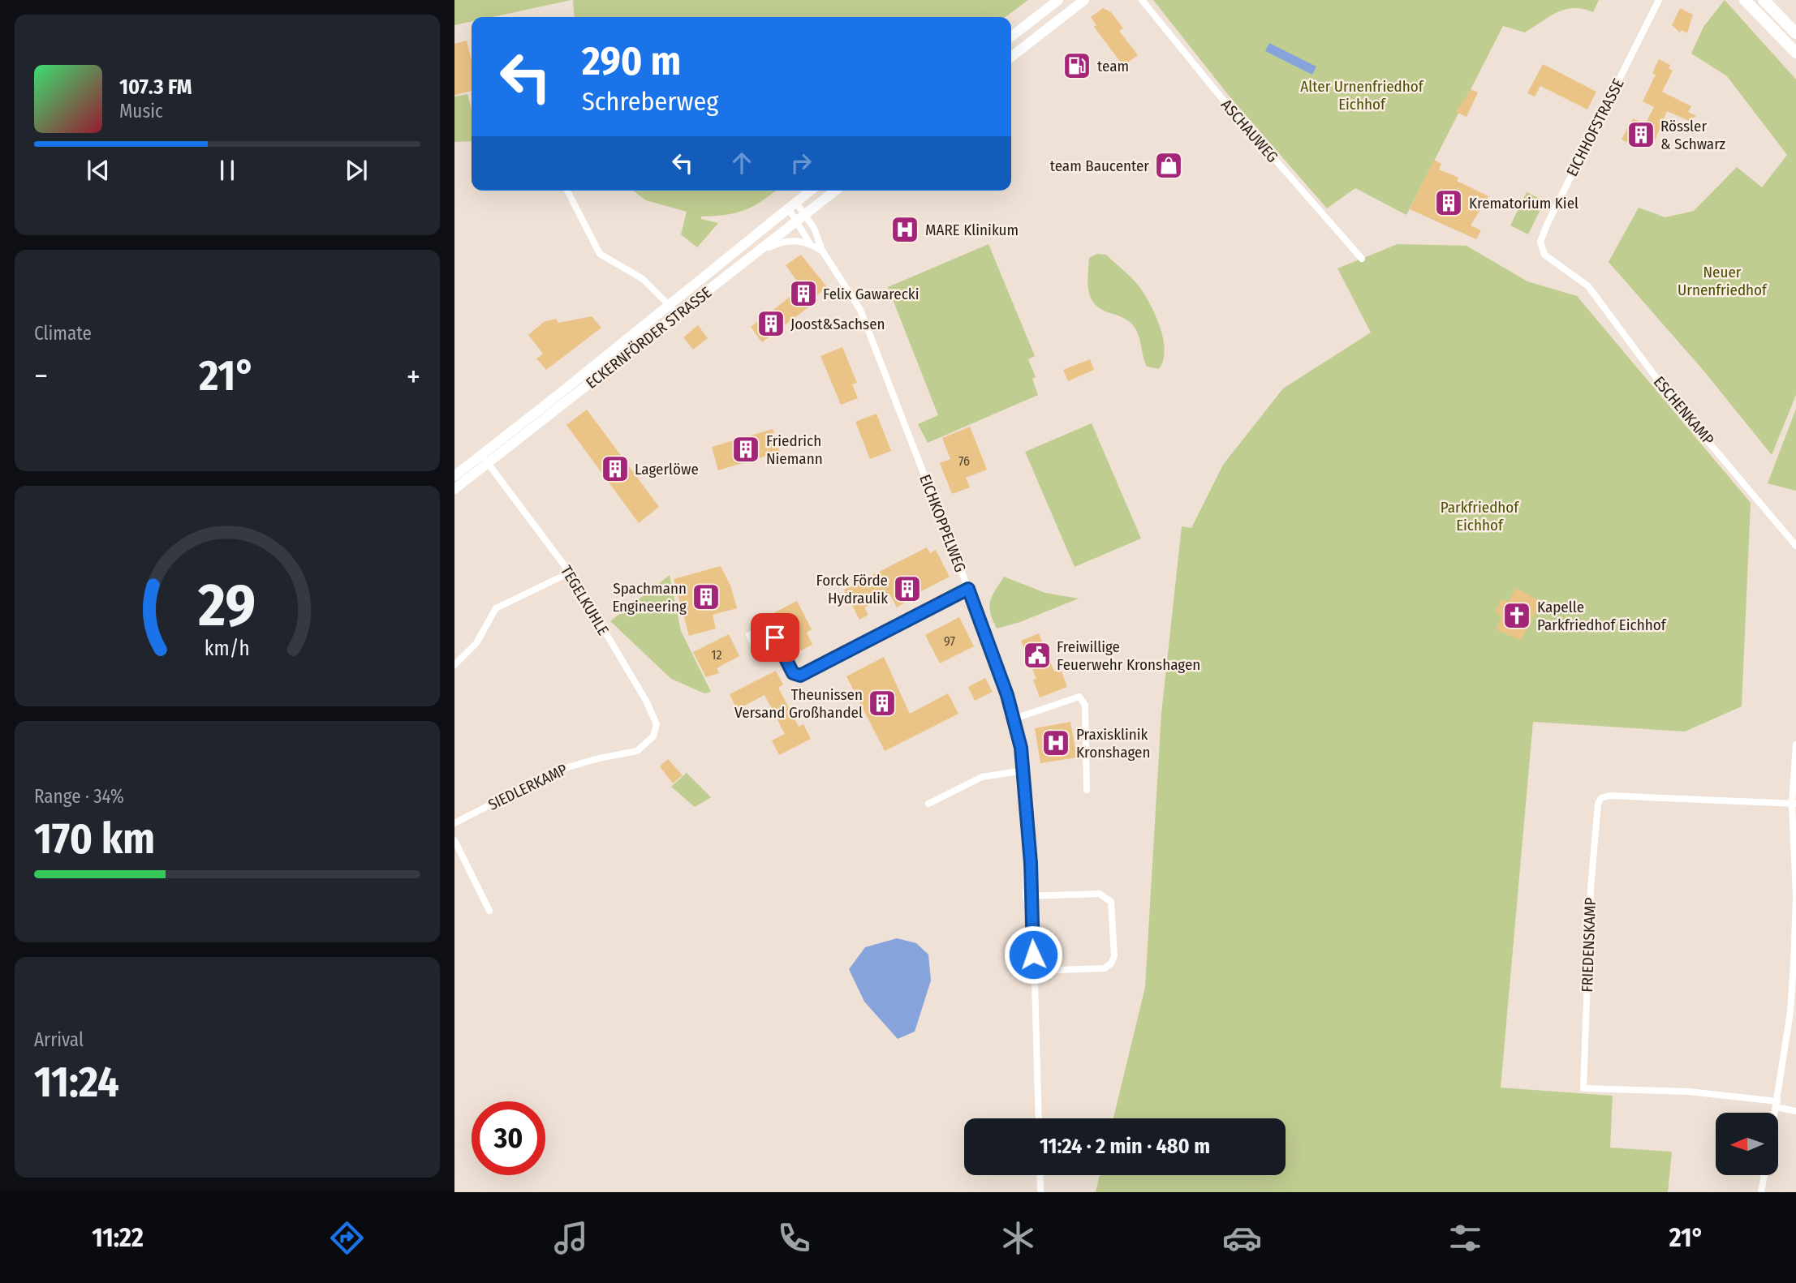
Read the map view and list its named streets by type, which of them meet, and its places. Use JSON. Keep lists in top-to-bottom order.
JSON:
{
  "streets": {
    "main road": ["ECKERNFÖRDER STRASSE"],
    "street": [
      "EICHHOFSTRASSE",
      "ASCHAUWEG",
      "ESCHENKAMP",
      "EICHKOPPELWEG",
      "TEGELKUHLE",
      "SIEDLERKAMP",
      "FRIEDENSKAMP"
    ]
  },
  "crossings": [
    ["EICHHOFSTRASSE", "ESCHENKAMP"],
    ["ECKERNFÖRDER STRASSE", "EICHKOPPELWEG"],
    ["ECKERNFÖRDER STRASSE", "TEGELKUHLE"],
    ["TEGELKUHLE", "SIEDLERKAMP"]
  ],
  "parks": ["Alter Urnenfriedhof Eichhof", "Neuer Urnenfriedhof", "Parkfriedhof Eichhof"],
  "places": {
    "fuel station": ["team"],
    "building": [
      "Rössler & Schwarz",
      "Krematorium Kiel",
      "Felix Gawarecki",
      "Joost&Sachsen",
      "Friedrich Niemann",
      "Lagerlöwe",
      "Forck Förde Hydraulik",
      "Spachmann Engineering",
      "Theunissen Versand Großhandel"
    ],
    "shop": ["team Baucenter"],
    "hospital": ["MARE Klinikum", "Praxisklinik Kronshagen"],
    "church": ["Kapelle Parkfriedhof Eichhof"],
    "public building": ["Freiwillige Feuerwehr Kronshagen"]
  },
  "house_numbers": ["76", "97", "12"],
  "north": "left",
  "page": {
    "turn": ["290 m", "Schreberweg"],
    "song": ["107.3 FM", "Music"],
    "tile": [
      "Climate",
      ["Range · 34%", "170 km"],
      ["Arrival", "11:24"]
    ],
    "heat": ["−", "21°", "+"],
    "limit": "30",
    "trip": "11:24 · 2 min · 480 m",
    "tabs": ["11:22", "21°"],
    "gauge": ["29", "km/h"]
  }
}
